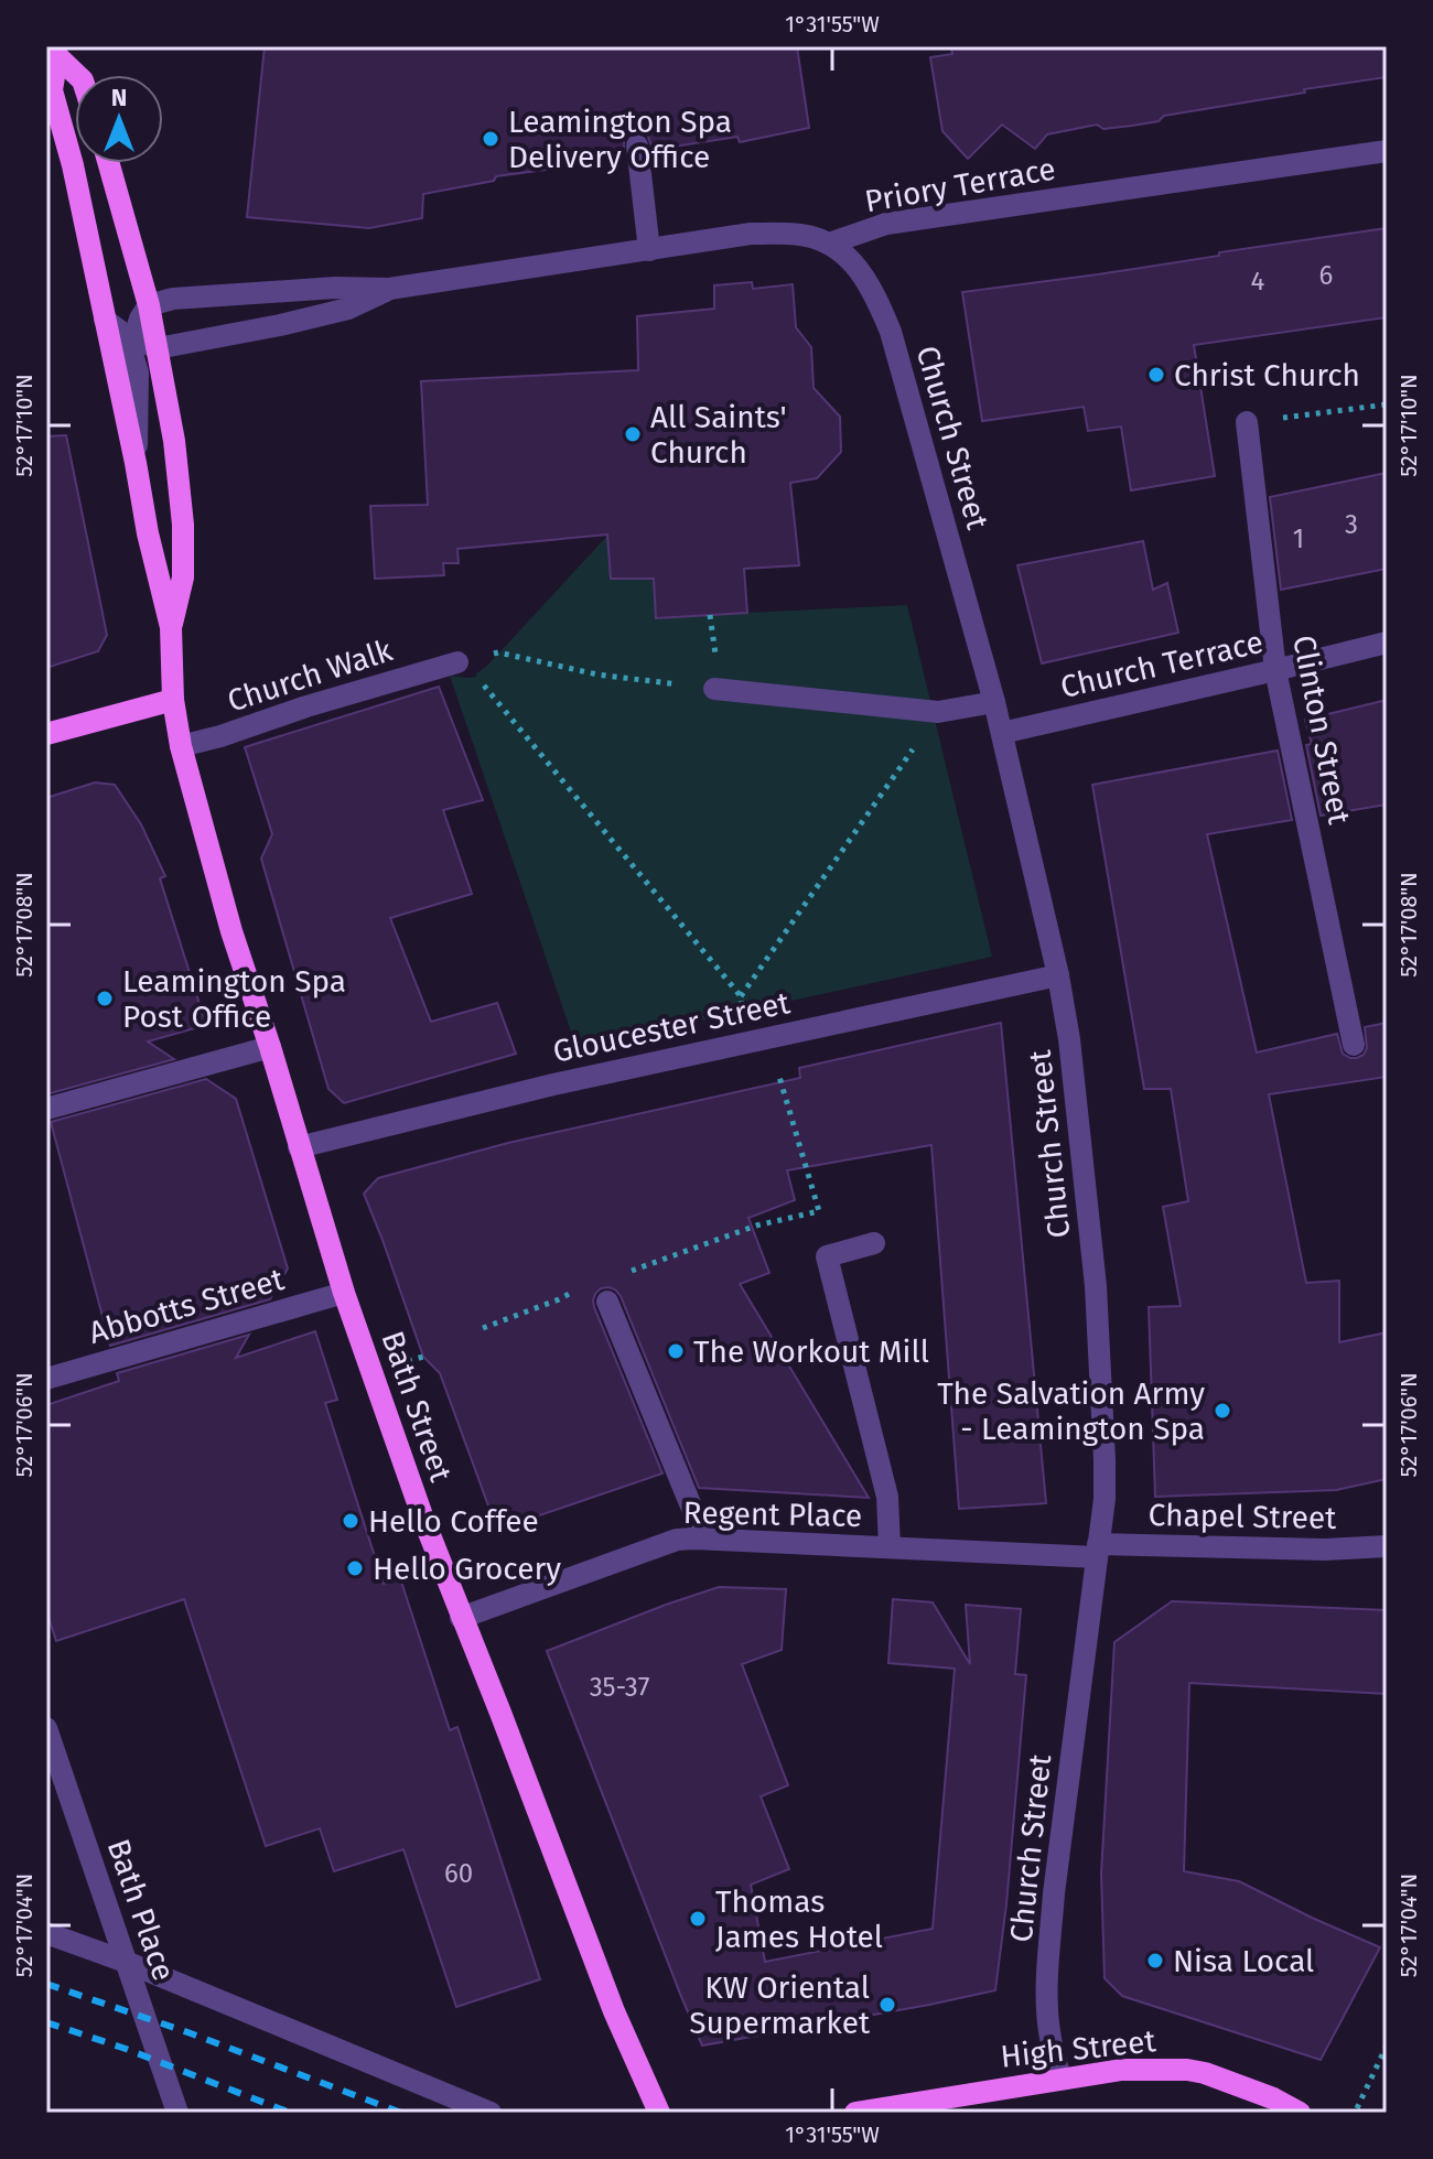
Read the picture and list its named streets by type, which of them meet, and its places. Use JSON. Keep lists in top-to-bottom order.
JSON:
{
  "streets": {
    "main road": ["Bath Street", "High Street"],
    "street": [
      "Priory Terrace",
      "Church Street",
      "Church Terrace",
      "Church Walk",
      "Clinton Street",
      "Gloucester Street",
      "Abbotts Street",
      "Regent Place",
      "Chapel Street",
      "Bath Place"
    ]
  },
  "crossings": [
    ["Priory Terrace", "Church Street"],
    ["Church Street", "Church Terrace"],
    ["Church Street", "Gloucester Street"],
    ["Church Street", "Regent Place"],
    ["Church Street", "Chapel Street"],
    ["Church Street", "High Street"],
    ["Church Terrace", "Clinton Street"],
    ["Church Walk", "Bath Street"],
    ["Gloucester Street", "Bath Street"],
    ["Abbotts Street", "Bath Street"],
    ["Bath Street", "Regent Place"],
    ["Regent Place", "Chapel Street"]
  ],
  "places": [
    "Leamington Spa Delivery Office",
    "Christ Church",
    "All Saints' Church",
    "Leamington Spa Post Office",
    "The Workout Mill",
    "The Salvation Army - Leamington Spa",
    "Hello Coffee",
    "Hello Grocery",
    "Thomas James Hotel",
    "Nisa Local",
    "KW Oriental Supermarket"
  ],
  "house_numbers": [
    "6",
    "4",
    "3",
    "1",
    "35-37",
    "60"
  ],
  "north": "top",
  "coordinates": [
    "1°31'55\"W",
    "52°17'10\"N",
    "52°17'08\"N",
    "52°17'06\"N",
    "52°17'04\"N"
  ]
}
